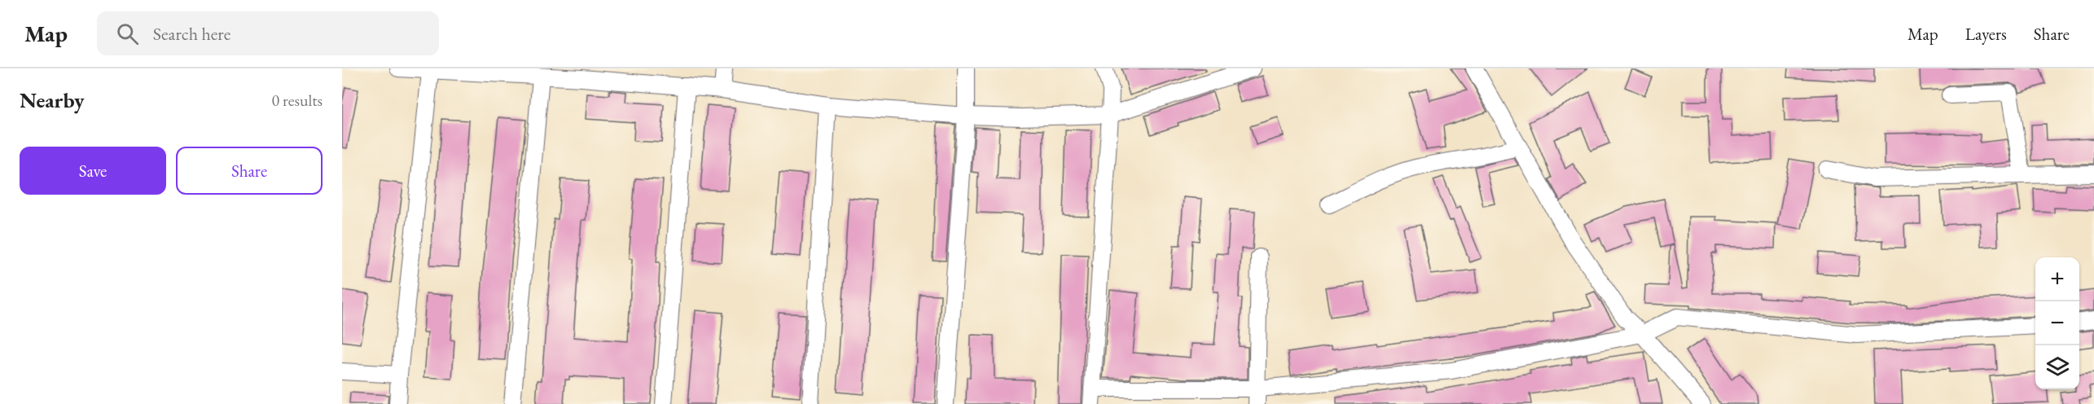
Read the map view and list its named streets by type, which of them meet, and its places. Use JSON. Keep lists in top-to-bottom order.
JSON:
{
  "page": {
    "header": "Map",
    "search": "Search here",
    "nav": ["Map", "Layers", "Share"],
    "heading": ["Nearby", "0 results"],
    "buttons": ["Save", "Share"],
    "map_buttons": ["+", "−"]
  }
}
